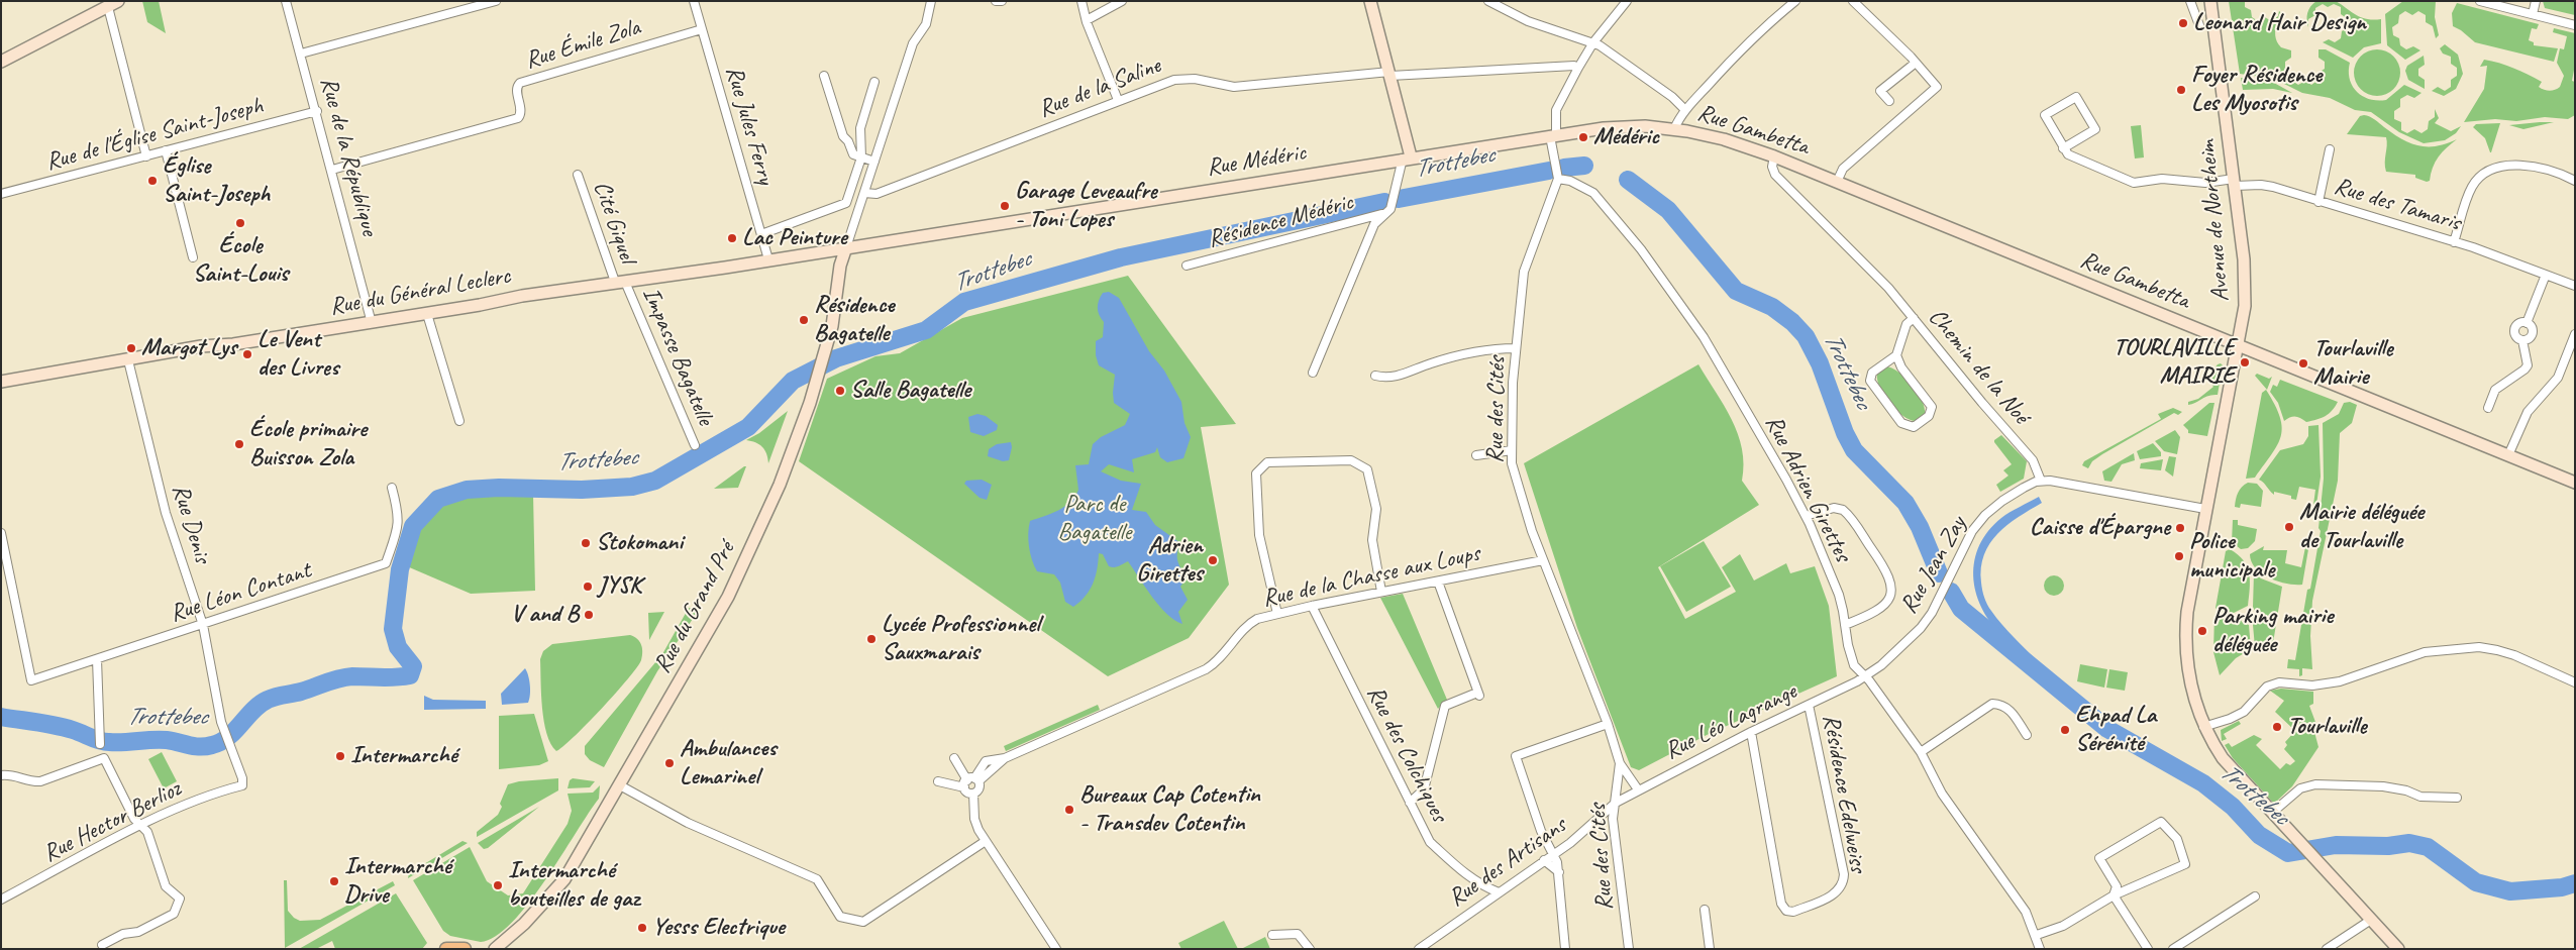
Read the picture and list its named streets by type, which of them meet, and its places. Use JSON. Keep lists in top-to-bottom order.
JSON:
{
  "streets": {
    "main road": [
      "Rue Gambetta",
      "Rue Médéric",
      "Avenue de Northeim",
      "Rue du Général Leclerc",
      "Rue du Grand Pré"
    ],
    "street": [
      "Rue Émile Zola",
      "Rue de la Saline",
      "Rue Jules Ferry",
      "Rue de l'Église Saint-Joseph",
      "Rue de la République",
      "Rue des Tamaris",
      "Résidence Médéric",
      "Cité Giquel",
      "Impasse Bagatelle",
      "Chemin de la Noé",
      "Rue des Cités",
      "Rue Adrien Girettes",
      "Rue Denis",
      "Rue Jean Zay",
      "Rue de la Chasse aux Loups",
      "Rue Léon Contant",
      "Rue Léo Lagrange",
      "Rue des Colchiques",
      "Résidence Edelweiss",
      "Rue Hector Berlioz",
      "Rue des Artisans"
    ]
  },
  "crossings": [
    ["Rue Émile Zola", "Rue Jules Ferry"],
    ["Rue Émile Zola", "Rue de la République"],
    ["Rue Jules Ferry", "Rue du Général Leclerc"],
    ["Rue Gambetta", "Rue Médéric"],
    ["Rue Gambetta", "Avenue de Northeim"],
    ["Rue Gambetta", "Chemin de la Noé"],
    ["Rue de l'Église Saint-Joseph", "Rue de la République"],
    ["Rue de la République", "Rue du Général Leclerc"],
    ["Rue Médéric", "Résidence Médéric"],
    ["Rue Médéric", "Rue du Général Leclerc"],
    ["Rue Médéric", "Rue du Grand Pré"],
    ["Rue des Tamaris", "Avenue de Northeim"],
    ["Cité Giquel", "Rue du Général Leclerc"],
    ["Cité Giquel", "Impasse Bagatelle"],
    ["Rue du Général Leclerc", "Impasse Bagatelle"],
    ["Rue du Général Leclerc", "Rue Denis"],
    ["Rue du Général Leclerc", "Rue du Grand Pré"],
    ["Chemin de la Noé", "Rue Jean Zay"],
    ["Rue des Cités", "Rue Adrien Girettes"],
    ["Rue des Cités", "Rue de la Chasse aux Loups"],
    ["Rue des Cités", "Rue Léo Lagrange"],
    ["Rue des Cités", "Rue des Artisans"],
    ["Rue Adrien Girettes", "Rue Jean Zay"],
    ["Rue Adrien Girettes", "Rue Léo Lagrange"],
    ["Rue Denis", "Rue Léon Contant"],
    ["Rue Denis", "Rue Hector Berlioz"],
    ["Rue Jean Zay", "Rue Léo Lagrange"],
    ["Rue de la Chasse aux Loups", "Rue des Colchiques"],
    ["Rue Léo Lagrange", "Résidence Edelweiss"],
    ["Rue Léo Lagrange", "Rue des Artisans"],
    ["Rue des Colchiques", "Rue des Artisans"]
  ],
  "water": ["Trottebec"],
  "parks": ["Parc de Bagatelle"],
  "places": [
    "Leonard Hair Design",
    "Foyer Résidence Les Myosotis",
    "Médéric",
    "Église Saint-Joseph",
    "Garage Leveaufre - Toni Lopes",
    "École Saint-Louis",
    "Lac Peinture",
    "Résidence Bagatelle",
    "Margot Lys",
    "Le Vent des Livres",
    "TOURLAVILLE MAIRIE",
    "Tourlaville Mairie",
    "Salle Bagatelle",
    "École primaire Buisson Zola",
    "Mairie déléguée de Tourlaville",
    "Caisse d'Épargne",
    "Stokomani",
    "Police municipale",
    "Adrien Girettes",
    "JYSK",
    "V and B",
    "Parking mairie déléguée",
    "Lycée Professionnel Sauxmarais",
    "Tourlaville",
    "Ehpad La Sérénité",
    "Intermarché",
    "Ambulances Lemarinel",
    "Bureaux Cap Cotentin - Transdev Cotentin",
    "Intermarché Drive",
    "Intermarché bouteilles de gaz",
    "Yesss Electrique"
  ]
}
